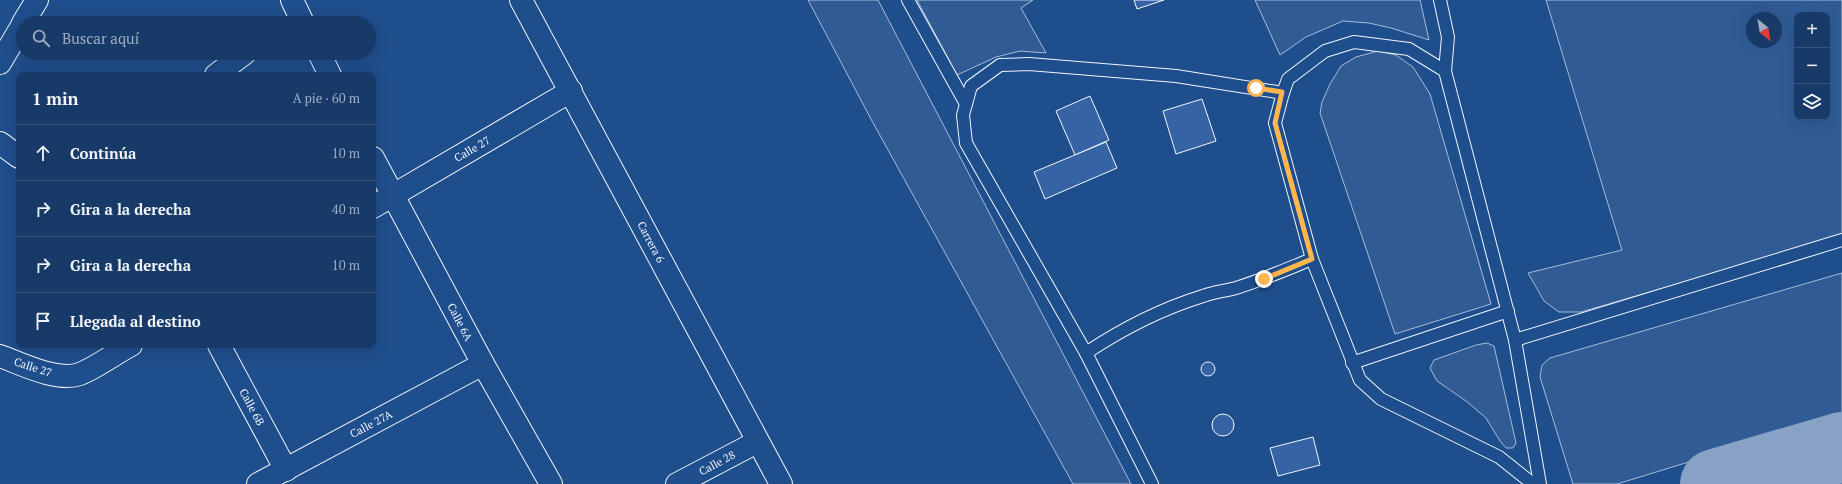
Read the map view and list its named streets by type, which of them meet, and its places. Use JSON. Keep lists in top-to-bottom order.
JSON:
{
  "streets": {
    "street": [
      "Calle 27",
      "Carrera 6",
      "Calle 6A",
      "Calle 6B",
      "Calle 27A",
      "Calle 28"
    ]
  },
  "crossings": [
    ["Calle 27", "Carrera 6"],
    ["Calle 27", "Calle 6A"],
    ["Carrera 6", "Calle 28"],
    ["Calle 6A", "Calle 27A"],
    ["Calle 6B", "Calle 27A"]
  ],
  "north": "bottom right",
  "page": {
    "map_buttons": ["+", "−"],
    "search": "Buscar aquí",
    "heading": ["1 min", "A pie · 60 m"],
    "list": [
      ["Continúa", "10 m"],
      ["Gira a la derecha", "40 m"],
      ["Gira a la derecha", "10 m"],
      "Llegada al destino"
    ]
  }
}
